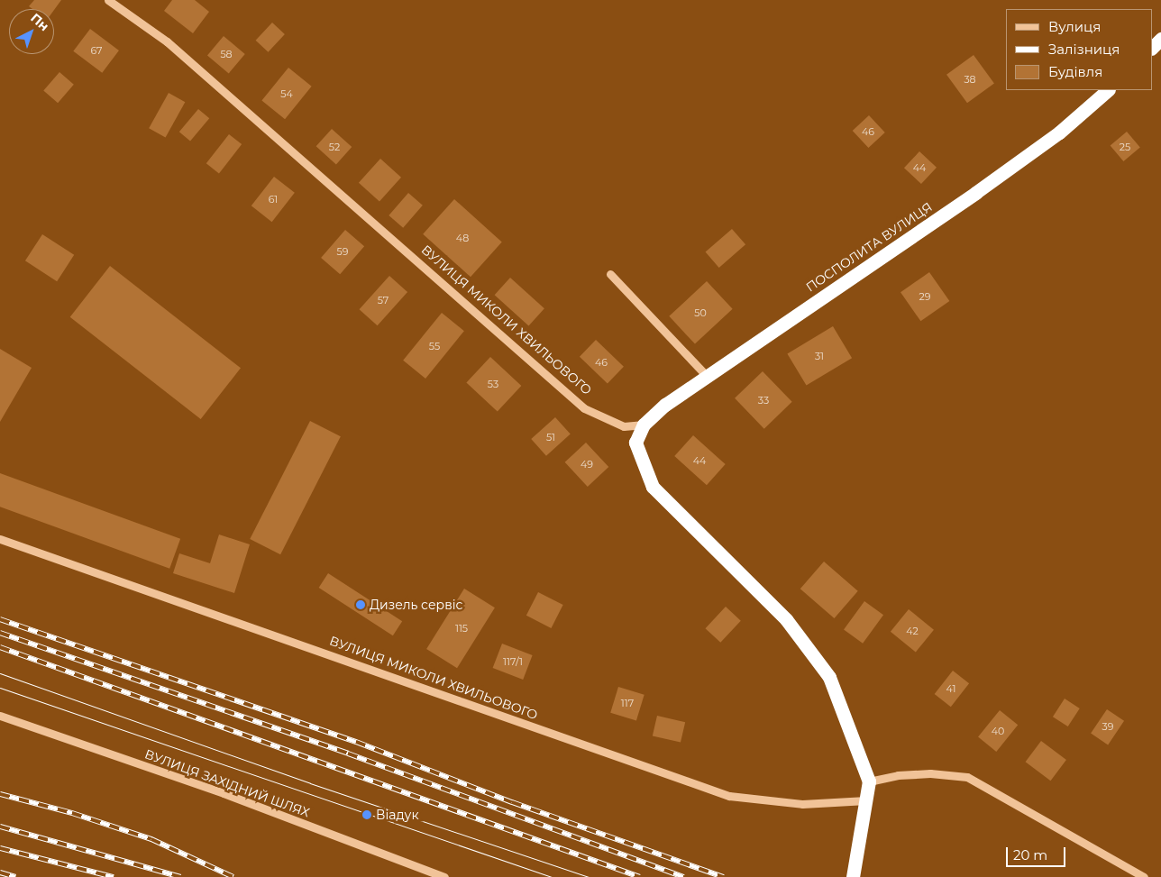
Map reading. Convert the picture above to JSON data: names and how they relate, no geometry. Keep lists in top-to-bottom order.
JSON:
{
  "streets": {
    "highway": ["ПОСПОЛИТА ВУЛИЦЯ"],
    "street": ["ВУЛИЦЯ МИКОЛИ ХВИЛЬОВОГО", "ВУЛИЦЯ ЗАХІДНИЙ ШЛЯХ"]
  },
  "crossings": [
    ["ПОСПОЛИТА ВУЛИЦЯ", "ВУЛИЦЯ МИКОЛИ ХВИЛЬОВОГО"]
  ],
  "places": ["Дизель сервіс", "Віадук"],
  "house_numbers": [
    "67",
    "58",
    "38",
    "54",
    "46",
    "52",
    "25",
    "44",
    "61",
    "48",
    "59",
    "29",
    "57",
    "50",
    "55",
    "31",
    "46",
    "53",
    "33",
    "51",
    "44",
    "49",
    "115",
    "42",
    "117/1",
    "41",
    "117",
    "39",
    "40"
  ],
  "legend": ["Вулиця", "Залізниця", "Будівля"],
  "scale_bar": "20 m",
  "north": "top right"
}
